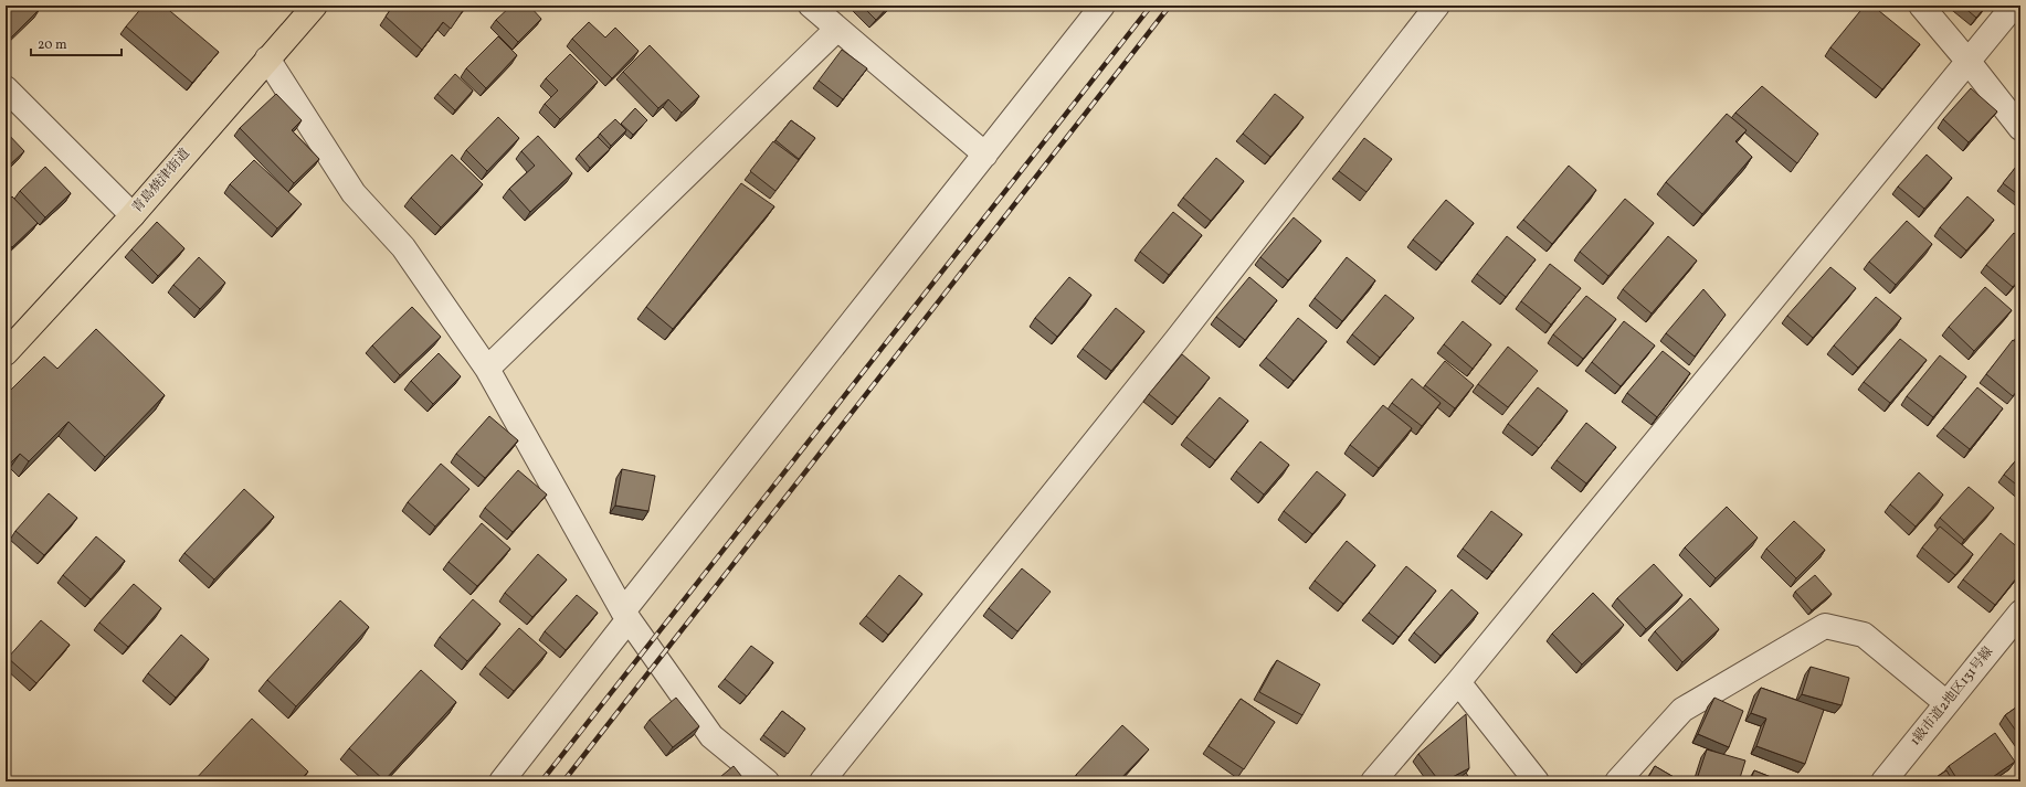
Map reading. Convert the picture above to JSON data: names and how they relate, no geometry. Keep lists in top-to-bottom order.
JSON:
{
  "streets": {
    "main road": ["青島焼津街道"],
    "street": ["1級市道2地区131号線"]
  },
  "scale_bar": "20 m"
}
